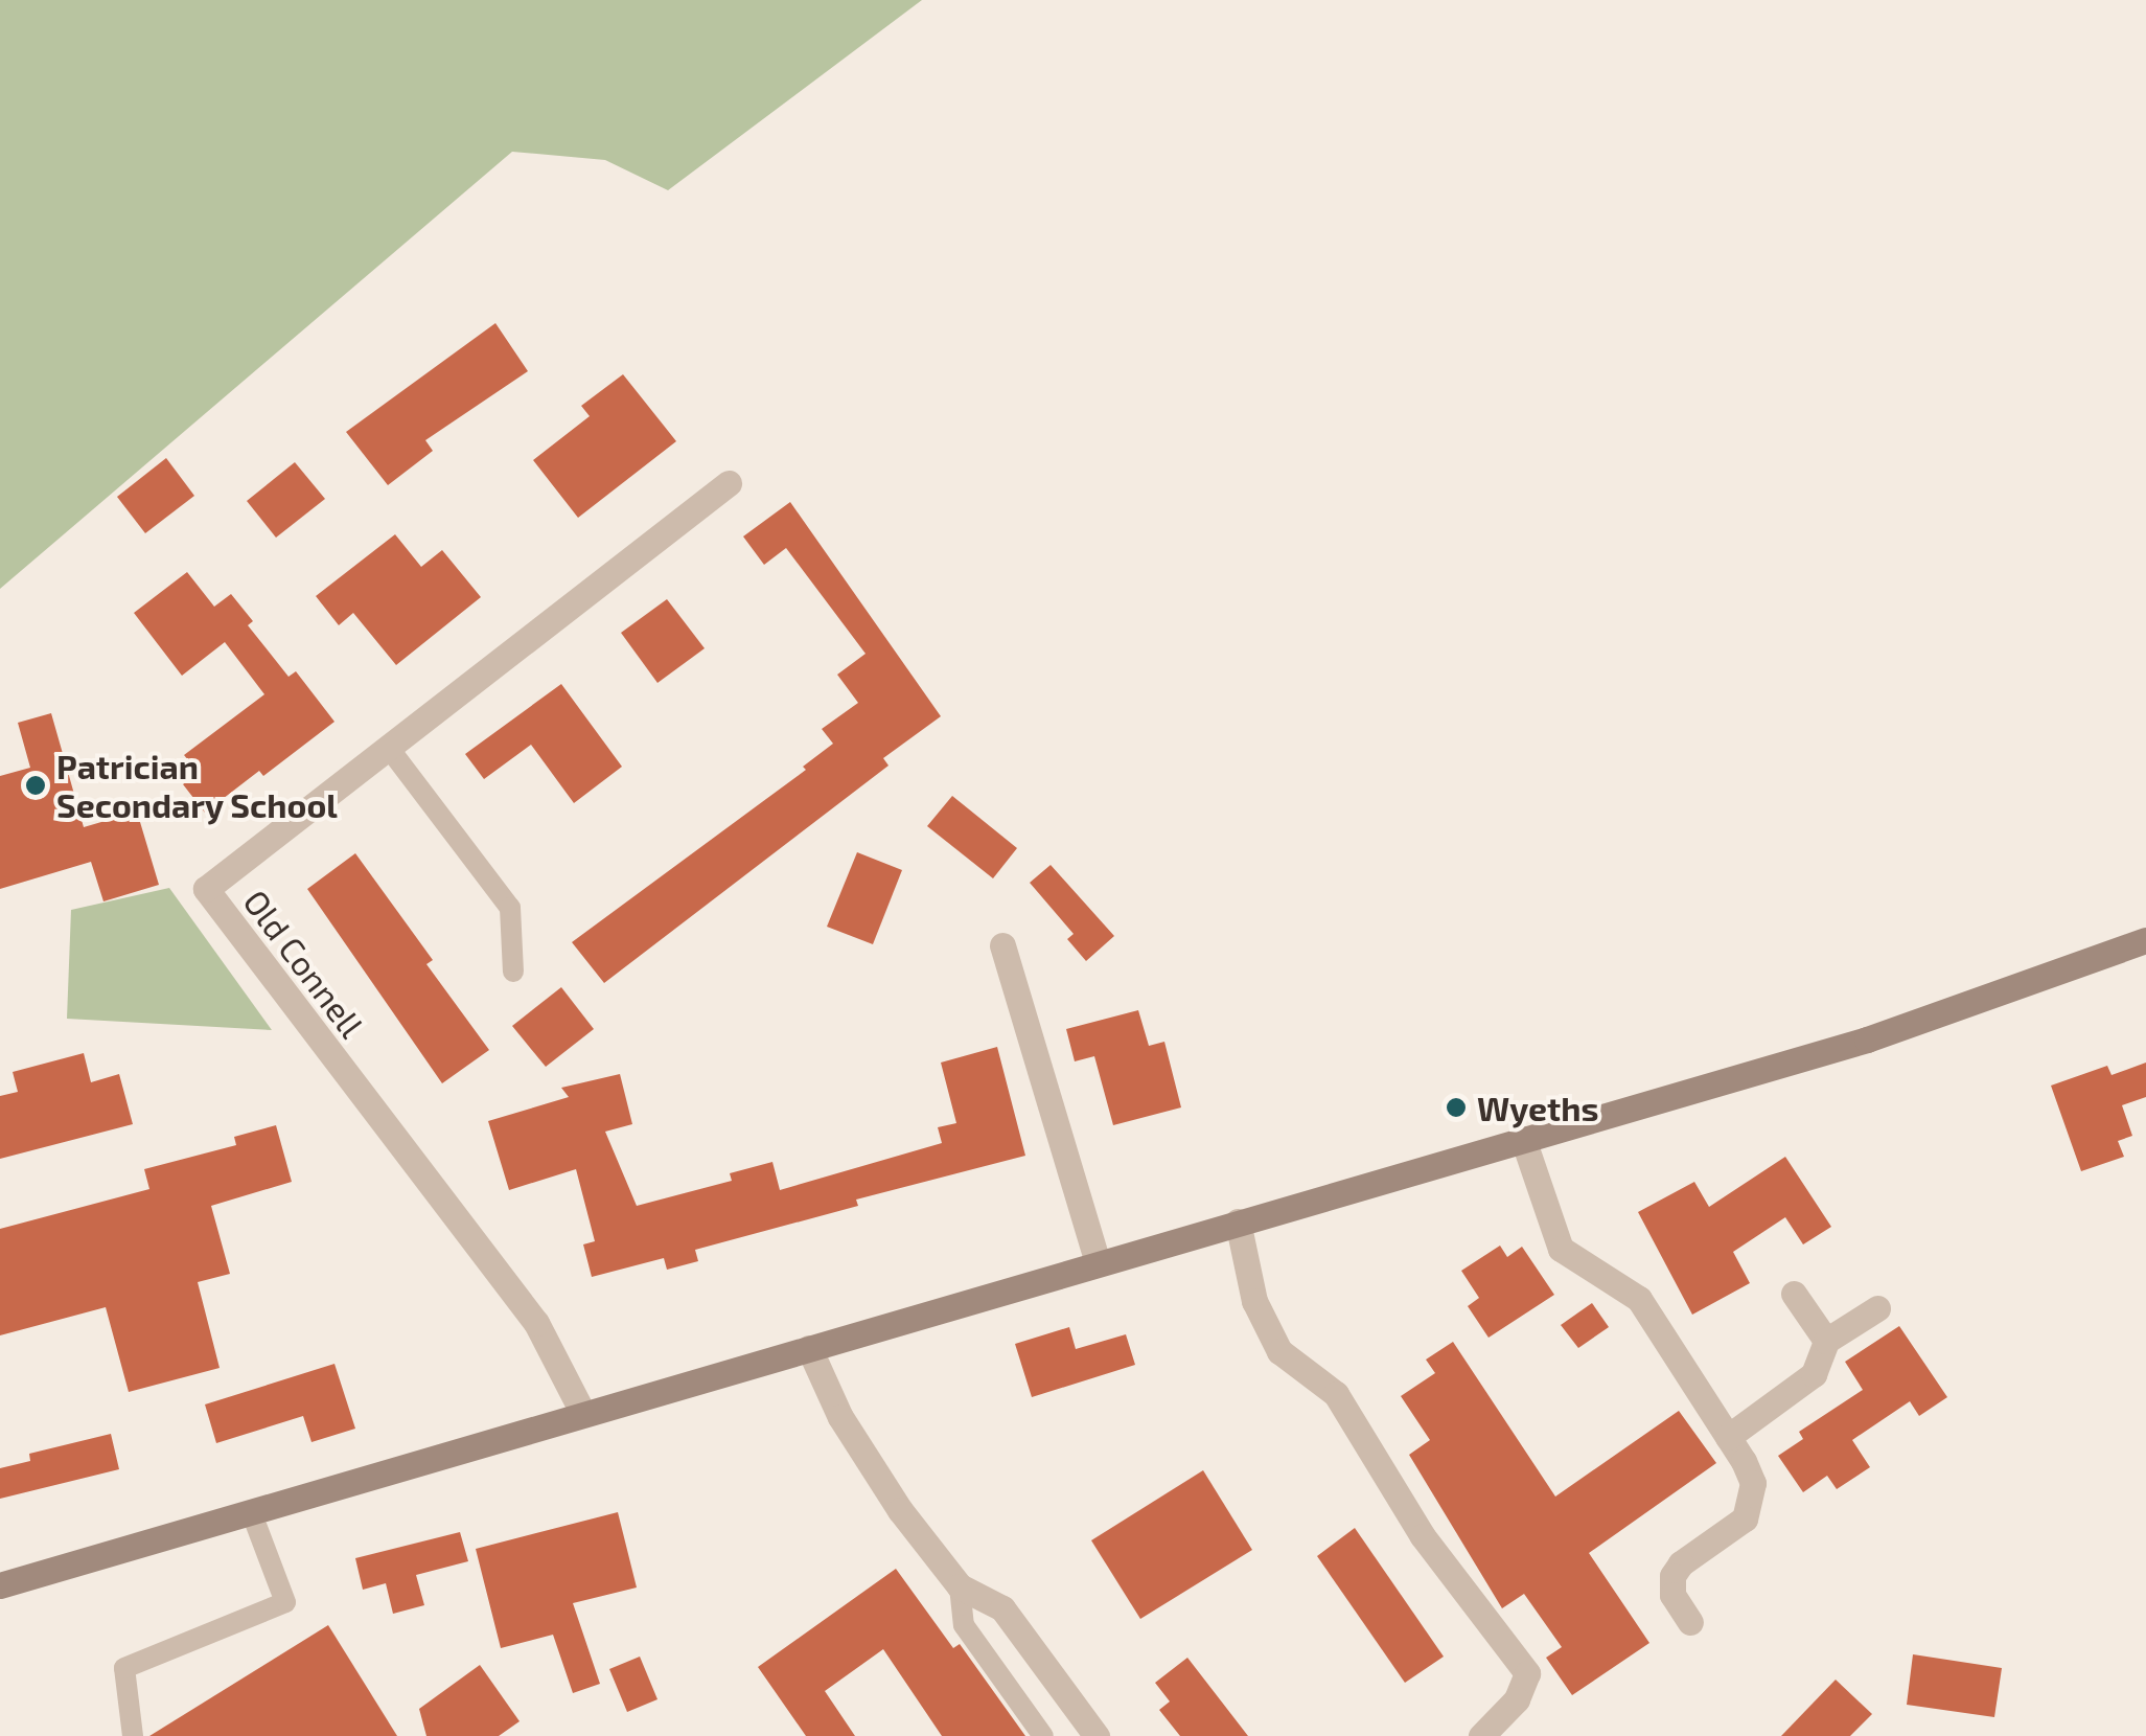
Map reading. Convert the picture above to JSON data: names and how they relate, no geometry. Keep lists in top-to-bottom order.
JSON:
{
  "streets": {
    "street": ["Old Connell"]
  },
  "places": ["Patrician Secondary School", "Wyeths"]
}
